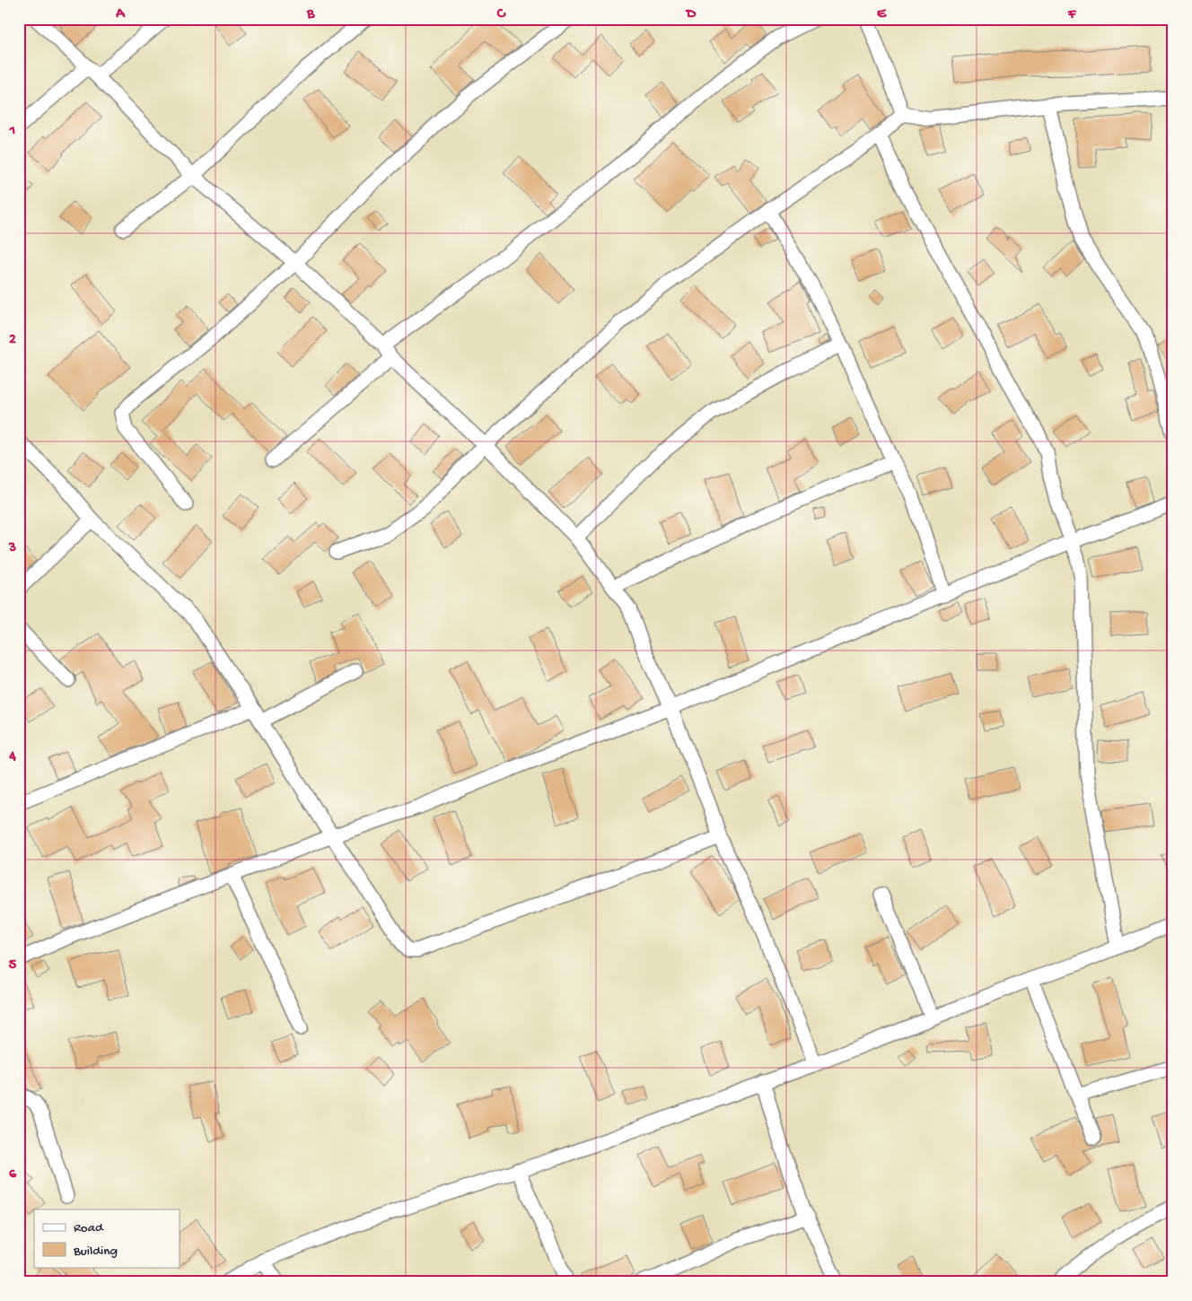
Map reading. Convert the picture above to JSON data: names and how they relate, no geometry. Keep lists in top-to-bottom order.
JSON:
{
  "legend": ["Road", "Building"],
  "grid": {
    "columns": [
      "A",
      "B",
      "C",
      "D",
      "E",
      "F"
    ],
    "rows": [
      "1",
      "2",
      "3",
      "4",
      "5",
      "6"
    ]
  }
}
